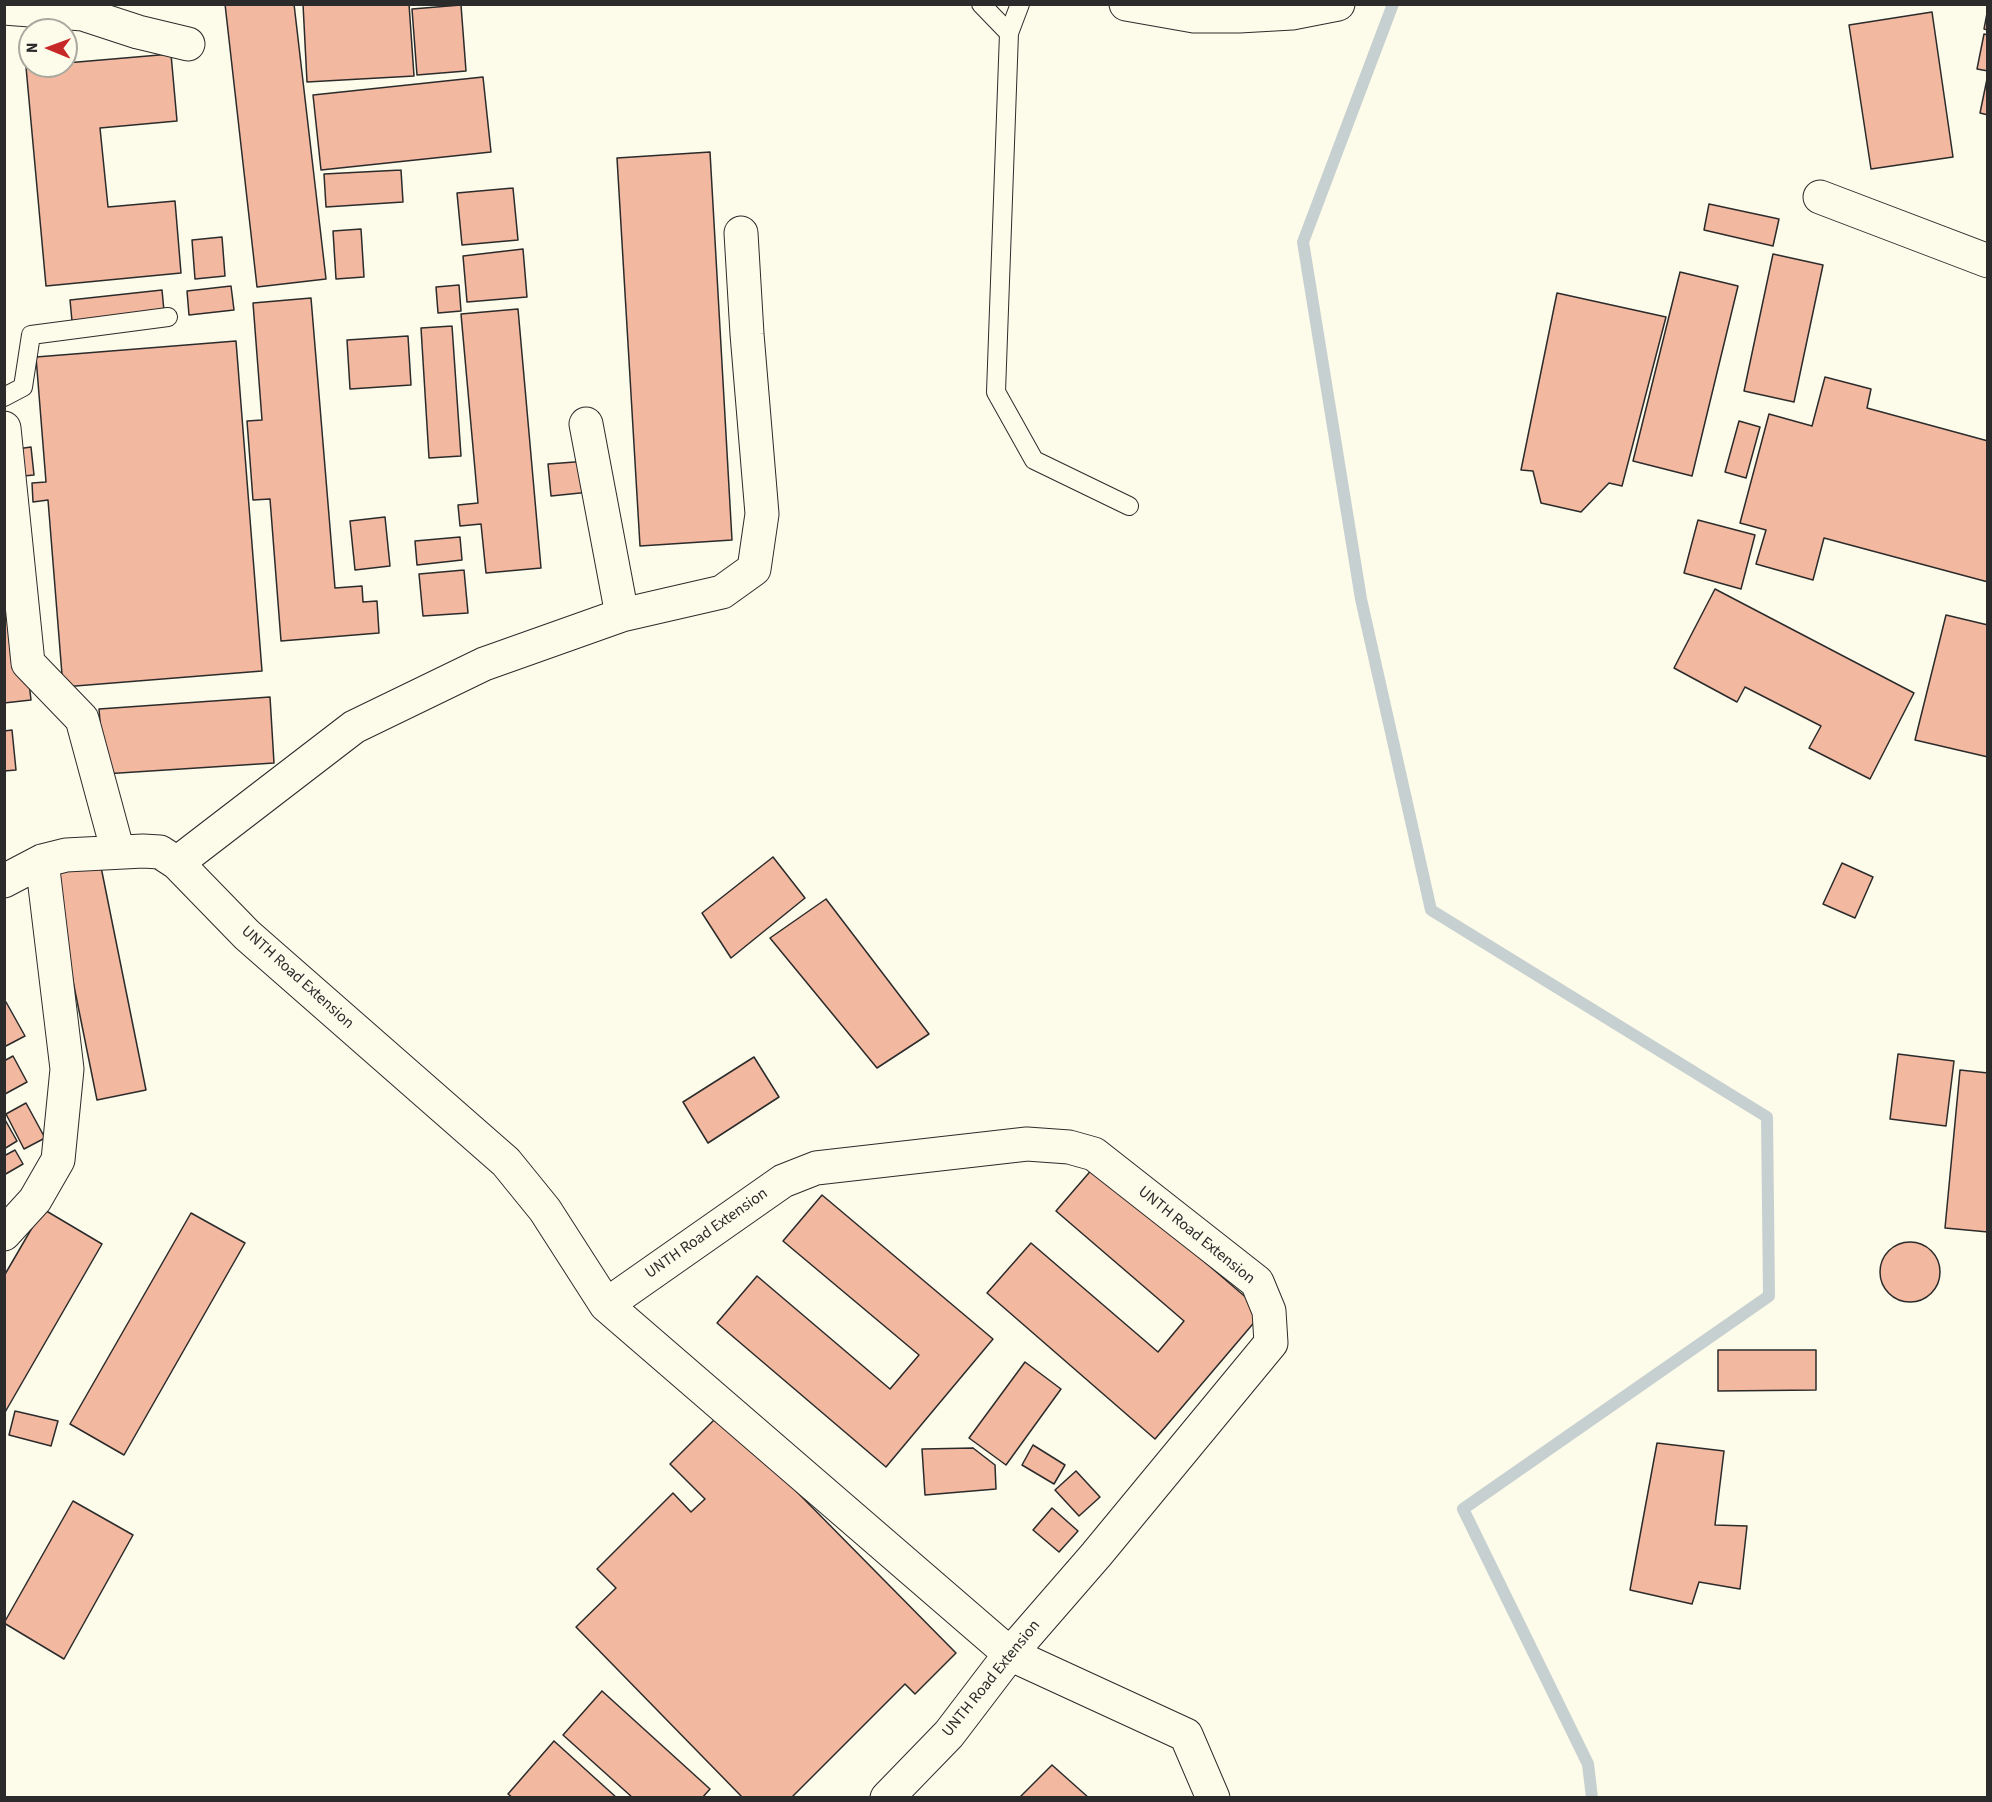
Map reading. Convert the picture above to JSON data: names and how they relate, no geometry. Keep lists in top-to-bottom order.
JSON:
{
  "streets": {
    "street": ["UNTH Road Extension"]
  },
  "north": "left"
}
